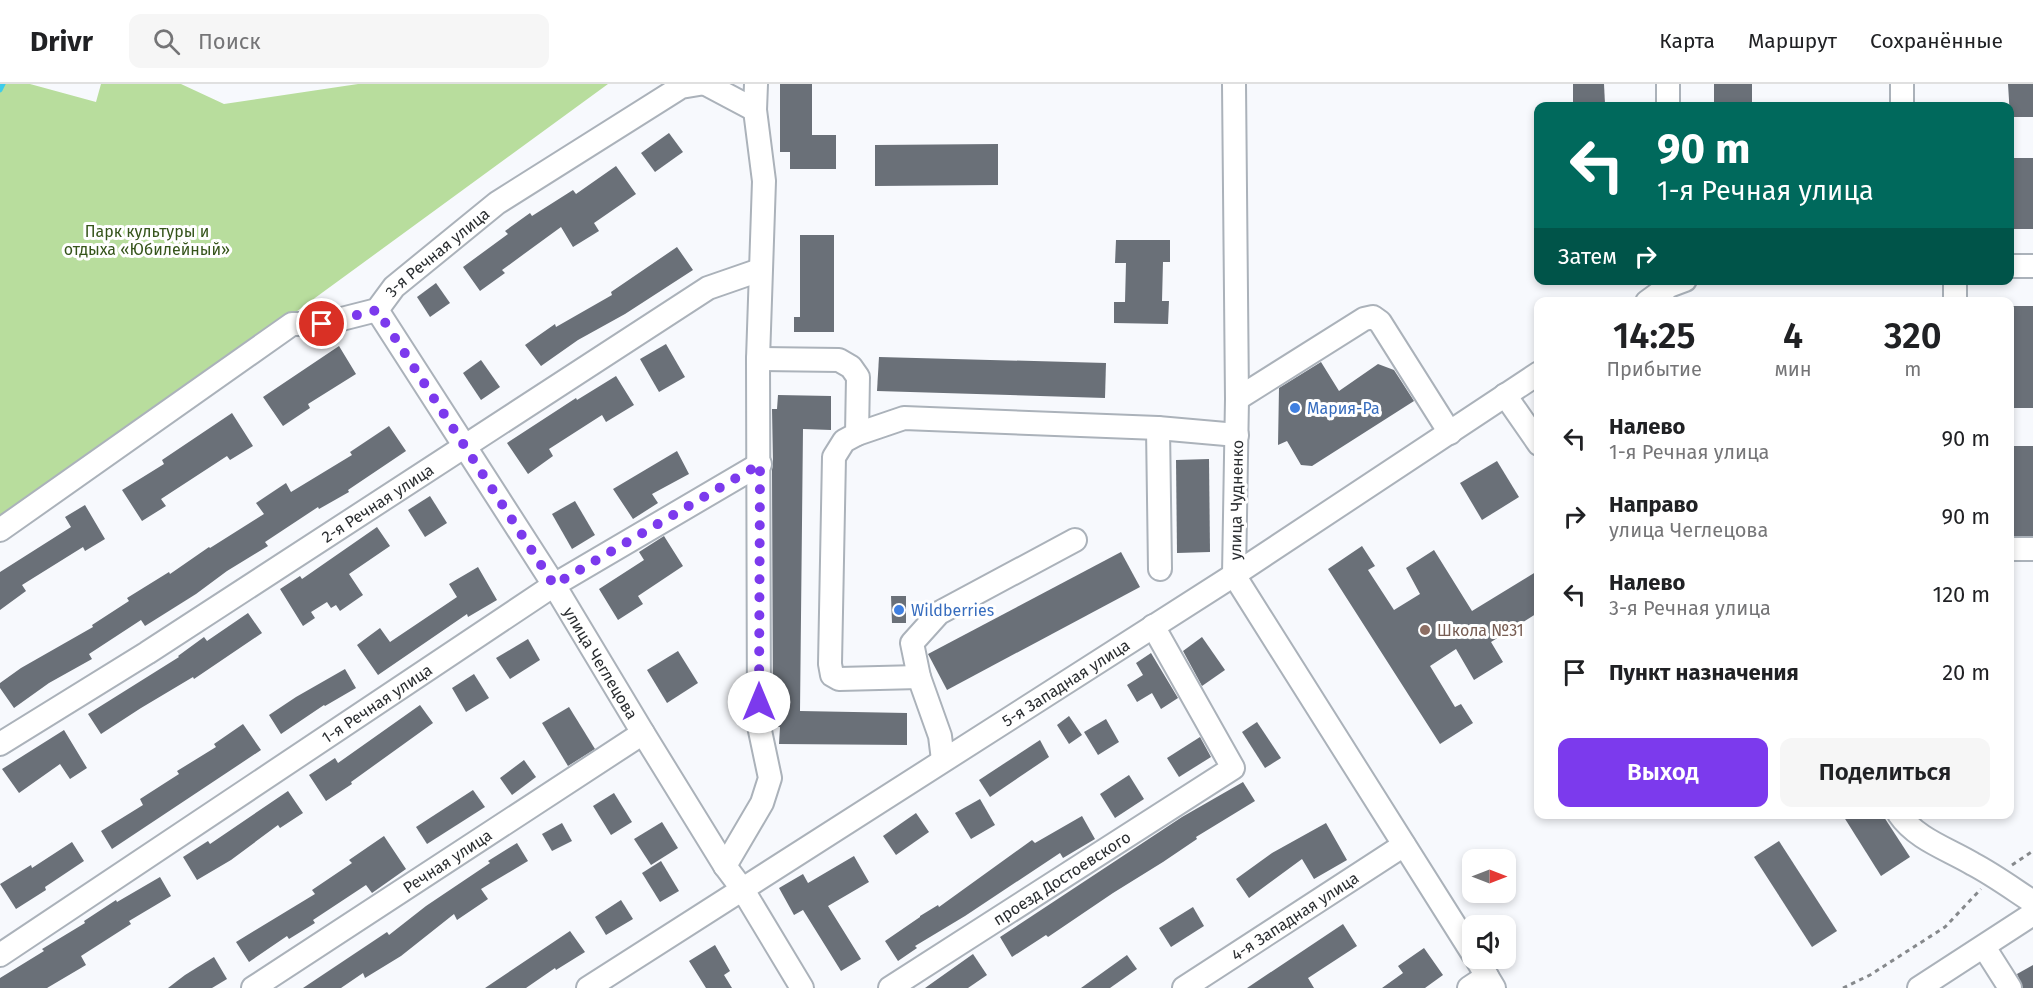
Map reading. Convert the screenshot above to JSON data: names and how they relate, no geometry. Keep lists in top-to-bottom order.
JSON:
{
  "streets": {
    "street": [
      "3-я Речная улица",
      "улица Чудненко",
      "2-я Речная улица",
      "улица Чеглецова",
      "5-я Западная улица",
      "1-я Речная улица",
      "Речная улица",
      "проезд Достоевского",
      "4-я Западная улица"
    ]
  },
  "crossings": [
    ["3-я Речная улица", "улица Чеглецова"],
    ["улица Чудненко", "5-я Западная улица"],
    ["улица Чудненко", "4-я Западная улица"],
    ["2-я Речная улица", "улица Чеглецова"],
    ["улица Чеглецова", "5-я Западная улица"],
    ["улица Чеглецова", "1-я Речная улица"],
    ["улица Чеглецова", "Речная улица"],
    ["5-я Западная улица", "проезд Достоевского"]
  ],
  "parks": ["Парк культуры и отдыха «Юбилейный»"],
  "places": ["Мария-Ра", "Wildberries", "Школа №31"],
  "north": "right",
  "page": {
    "header": "Drivr",
    "search": "Поиск",
    "nav": ["Карта", "Маршрут", "Сохранённые"],
    "turn": ["90 m", "1-я Речная улица"],
    "then": "Затем",
    "eta": [
      "14:25",
      "Прибытие",
      "4",
      "мин",
      "320",
      "m"
    ],
    "list": [
      {
        "name": "Налево",
        "note": "1-я Речная улица",
        "value": "90 m"
      },
      {
        "name": "Направо",
        "note": "улица Чеглецова",
        "value": "90 m"
      },
      {
        "name": "Налево",
        "note": "3-я Речная улица",
        "value": "120 m"
      },
      {
        "name": "Пункт назначения",
        "value": "20 m"
      }
    ],
    "buttons": ["Выход", "Поделиться"]
  }
}
